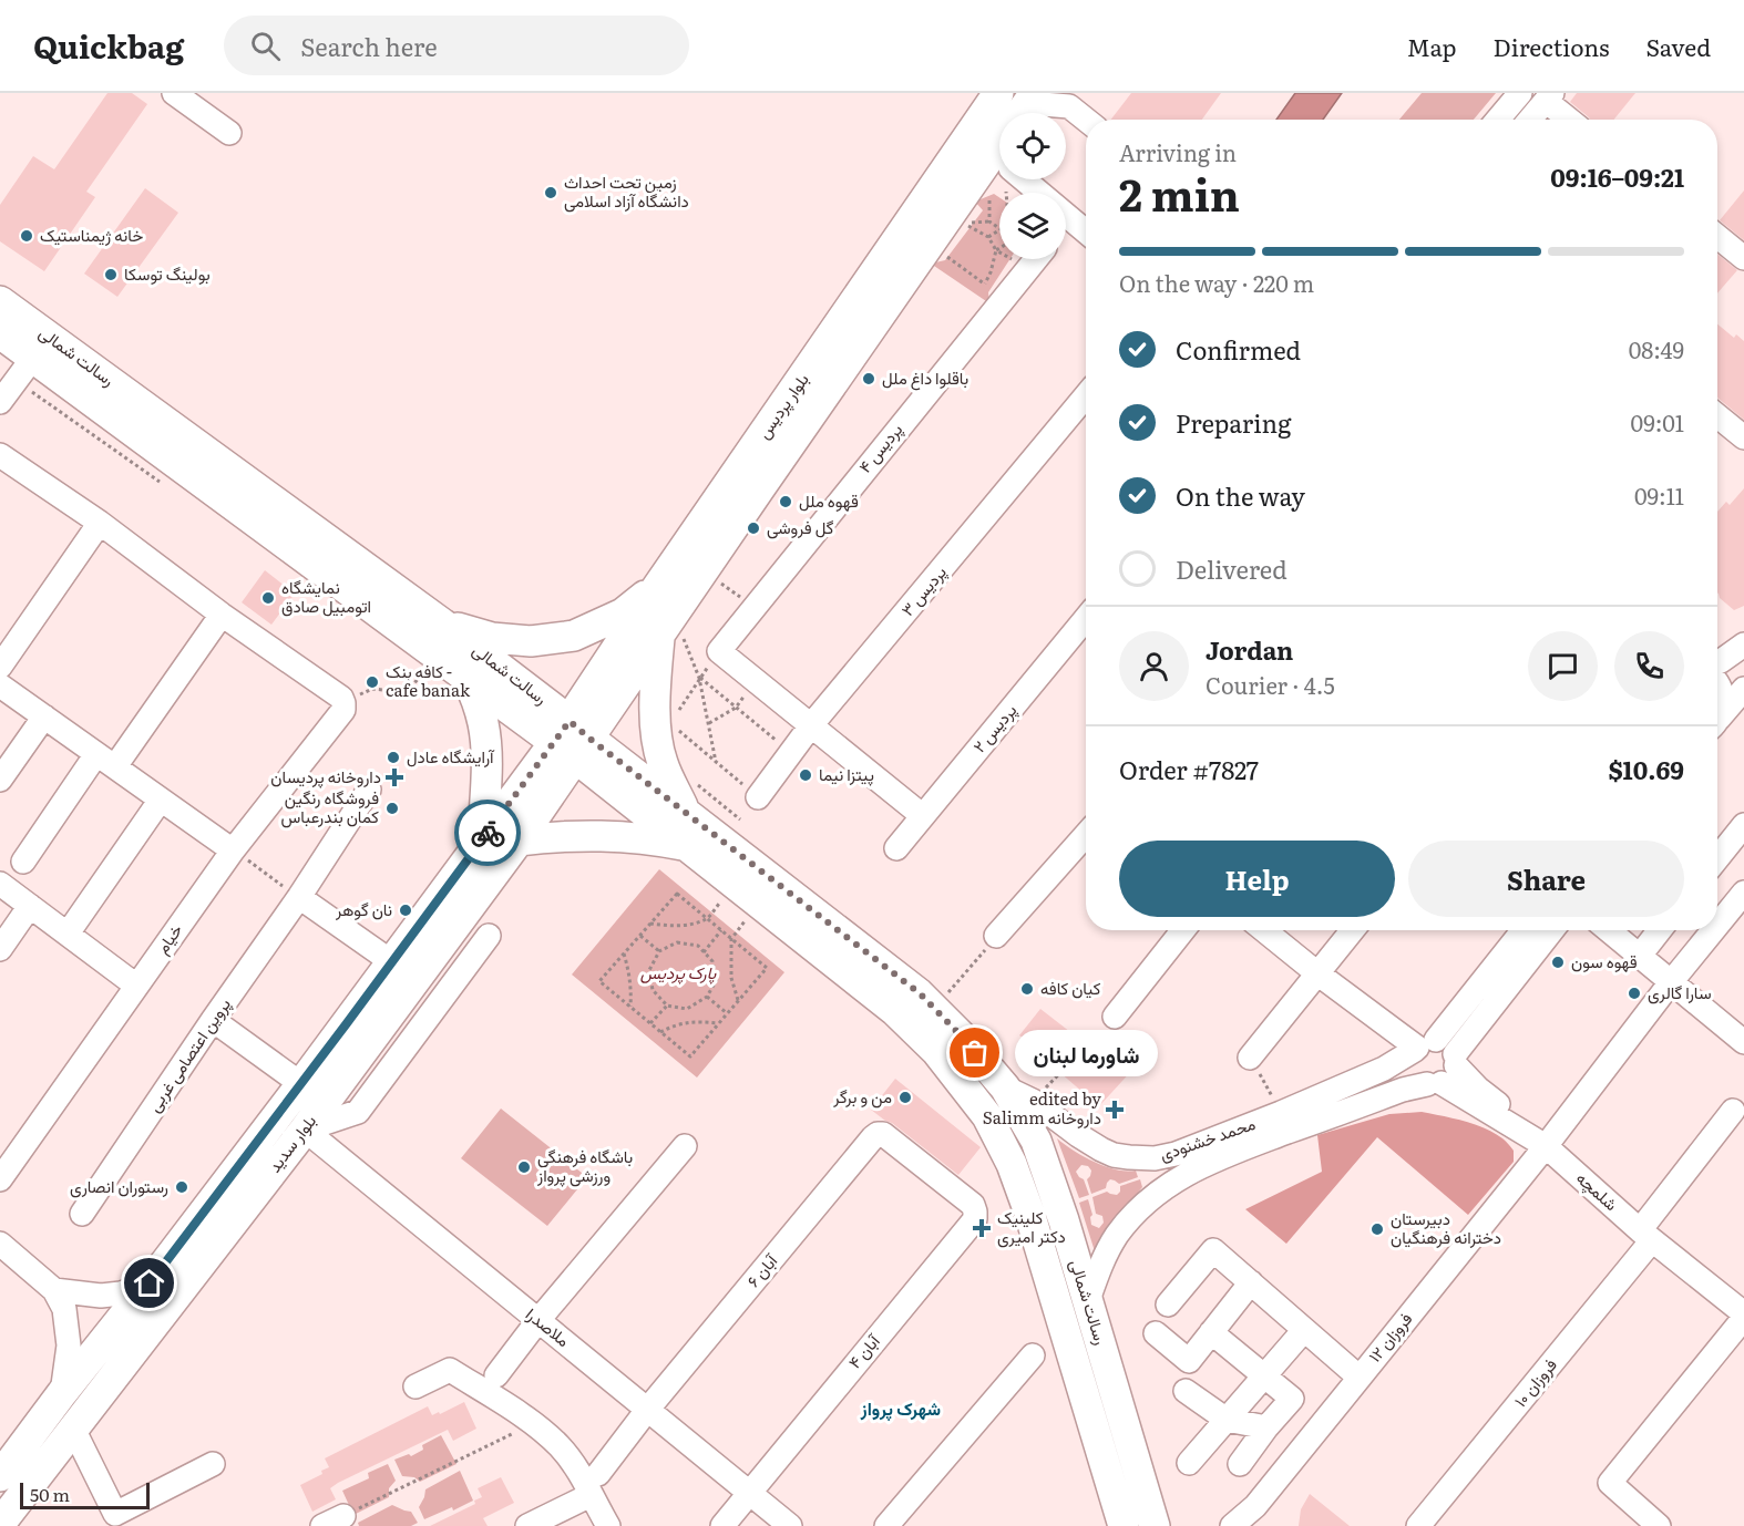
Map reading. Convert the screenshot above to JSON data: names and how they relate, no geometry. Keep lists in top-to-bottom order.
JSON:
{
  "streets": {
    "main road": ["رسالت شمالی", "بلوار پردیس", "بلوار سدید"],
    "street": [
      "پردیس ۴",
      "پردیس ۳",
      "پردیس ۲",
      "خیام",
      "پروین اعتصامی غربی",
      "محمد خشنودی",
      "شلمچه",
      "آبان ۶",
      "ملاصدرا",
      "فروزان ۱۲",
      "آبان ۴",
      "فروزان ۱۰"
    ]
  },
  "crossings": [
    ["رسالت شمالی", "بلوار پردیس"],
    ["رسالت شمالی", "محمد خشنودی"],
    ["رسالت شمالی", "بلوار سدید"],
    ["بلوار پردیس", "بلوار سدید"],
    ["محمد خشنودی", "شلمچه"],
    ["بلوار سدید", "ملاصدرا"],
    ["شلمچه", "فروزان ۱۲"],
    ["شلمچه", "فروزان ۱۰"],
    ["آبان ۶", "ملاصدرا"],
    ["آبان ۶", "آبان ۴"],
    ["ملاصدرا", "آبان ۴"]
  ],
  "districts": ["شهرک پرواز"],
  "parks": ["پارک پردیس"],
  "places": {
    "other": [
      "زمین تحت احداث دانشگاه آزاد اسلامی",
      "خانه ژیمناستیک",
      "بولینگ توسکا",
      "باقلوا داغ ملل",
      "قهوه ملل",
      "گل فروشی",
      "نمایشگاه اتومبیل صادق",
      "کافه بنک - cafe banak",
      "آرایشگاه عادل",
      "پیتزا نیما",
      "فروشگاه رنگین کمان بندرعباس",
      "نان گوهر",
      "قهوه سون",
      "کیان کافه",
      "سارا گالری",
      "شاورما لبنان",
      "من و برگر",
      "باشگاه فرهنگی ورزشی پرواز",
      "رستوران انصاری",
      "دبیرستان دخترانه فرهنگیان"
    ],
    "health": ["داروخانه پردیسان", "edited by Salimm داروخانه", "کلینیک دکتر امیری"]
  },
  "scale_bar": "50 m",
  "page": {
    "header": "Quickbag",
    "search": "Search here",
    "nav": ["Map", "Directions", "Saved"],
    "heading": ["2 min", "Arriving in", "09:16–09:21"],
    "panel": [
      "Jordan",
      "Courier · 4.5",
      "Order #7827",
      "$10.69"
    ],
    "bar": "On the way · 220 m",
    "list": [
      ["Confirmed", "08:49"],
      ["Preparing", "09:01"],
      ["On the way", "09:11"],
      "Delivered"
    ],
    "buttons": ["Help", "Share"],
    "bubble": "شاورما لبنان",
    "scale": "50 m"
  }
}
